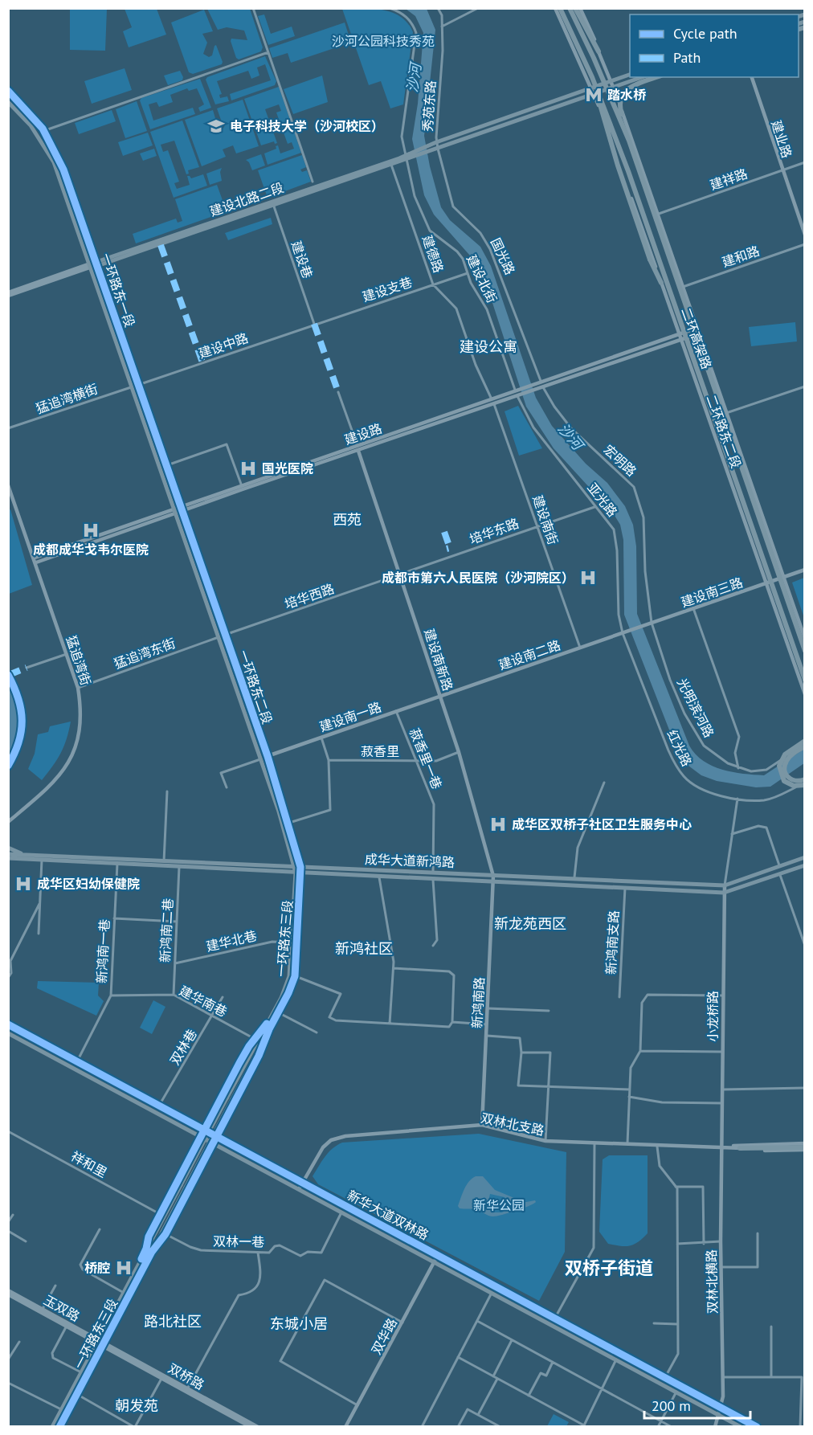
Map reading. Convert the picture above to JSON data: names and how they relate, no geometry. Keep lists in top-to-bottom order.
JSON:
{
  "streets": {
    "highway": ["二环高架路"],
    "main road": [
      "建设北路二段",
      "一环路东一段",
      "一环路东二段",
      "成华大道新鸿路",
      "一环路东三段",
      "新华大道双林路"
    ],
    "street": [
      "秀苑东路",
      "建业路",
      "建祥路",
      "建德路",
      "国光路",
      "建和路",
      "建设巷",
      "建设北街",
      "建设支巷",
      "建设中路",
      "猛追湾横街",
      "二环路东二段",
      "建设路",
      "宏明路",
      "亚光路",
      "建设南街",
      "培华东路",
      "建设南三路",
      "培华西路",
      "猛追湾东街",
      "建设南二路",
      "建设南新路",
      "猛追湾街",
      "光明滨河路",
      "建设南一路",
      "红光路",
      "菽香里",
      "菽香里一巷",
      "新鸿南二巷",
      "建华北巷",
      "新鸿南支路",
      "新鸿南一巷",
      "建华南巷",
      "新鸿南路",
      "小龙桥路",
      "双林巷",
      "双林北支路",
      "祥和里",
      "双林一巷",
      "双林北横路",
      "玉双路",
      "双华路",
      "双桥路"
    ]
  },
  "crossings": [
    ["秀苑东路", "建设北路二段"],
    ["秀苑东路", "国光路"],
    ["建业路", "建祥路"],
    ["建祥路", "二环路东二段"],
    ["建设北路二段", "建德路"],
    ["建设北路二段", "国光路"],
    ["建设北路二段", "建设巷"],
    ["建设北路二段", "建设北街"],
    ["建设北路二段", "一环路东一段"],
    ["建德路", "建设支巷"],
    ["建德路", "建设路"],
    ["建德路", "建设南街"],
    ["国光路", "建设路"],
    ["建和路", "二环路东二段"],
    ["建设巷", "建设支巷"],
    ["建设巷", "建设中路"],
    ["建设北街", "建设支巷"],
    ["建设北街", "建设路"],
    ["建设支巷", "建设中路"],
    ["一环路东一段", "建设中路"],
    ["一环路东一段", "猛追湾横街"],
    ["一环路东一段", "建设路"],
    ["一环路东一段", "一环路东二段"],
    ["二环路东二段", "建设路"],
    ["二环路东二段", "建设南三路"],
    ["建设路", "宏明路"],
    ["建设路", "亚光路"],
    ["建设路", "建设南街"],
    ["建设路", "建设南新路"],
    ["建设路", "猛追湾街"],
    ["建设路", "一环路东二段"],
    ["宏明路", "建设南三路"],
    ["宏明路", "光明滨河路"],
    ["亚光路", "培华东路"],
    ["亚光路", "建设南二路"],
    ["亚光路", "红光路"],
    ["建设南街", "培华东路"],
    ["建设南街", "建设南二路"],
    ["培华东路", "培华西路"],
    ["培华东路", "建设南新路"],
    ["建设南三路", "建设南二路"],
    ["建设南三路", "光明滨河路"],
    ["培华西路", "建设南新路"],
    ["培华西路", "一环路东二段"],
    ["猛追湾东街", "猛追湾街"],
    ["猛追湾东街", "一环路东二段"],
    ["建设南二路", "建设南新路"],
    ["建设南二路", "建设南一路"],
    ["建设南二路", "红光路"],
    ["建设南新路", "建设南一路"],
    ["建设南新路", "菽香里"],
    ["建设南新路", "成华大道新鸿路"],
    ["建设南新路", "新鸿南路"],
    ["一环路东二段", "建设南一路"],
    ["一环路东二段", "成华大道新鸿路"],
    ["一环路东二段", "一环路东三段"],
    ["建设南一路", "菽香里一巷"],
    ["菽香里", "菽香里一巷"],
    ["菽香里一巷", "成华大道新鸿路"],
    ["成华大道新鸿路", "新鸿南二巷"],
    ["成华大道新鸿路", "一环路东三段"],
    ["成华大道新鸿路", "新鸿南支路"],
    ["成华大道新鸿路", "新鸿南一巷"],
    ["成华大道新鸿路", "新鸿南路"],
    ["成华大道新鸿路", "小龙桥路"],
    ["新鸿南二巷", "建华北巷"],
    ["新鸿南二巷", "建华南巷"],
    ["一环路东三段", "建华北巷"],
    ["一环路东三段", "玉双路"],
    ["一环路东三段", "双桥路"],
    ["新鸿南一巷", "建华南巷"],
    ["新鸿南一巷", "新华大道双林路"],
    ["建华南巷", "双林巷"],
    ["新鸿南路", "双林北支路"],
    ["小龙桥路", "双林北支路"],
    ["小龙桥路", "双林北横路"],
    ["双林巷", "新华大道双林路"],
    ["双林北支路", "新华大道双林路"],
    ["双林北支路", "双林北横路"],
    ["新华大道双林路", "双林一巷"],
    ["新华大道双林路", "双林北横路"],
    ["新华大道双林路", "双华路"],
    ["玉双路", "双桥路"]
  ],
  "districts": [
    "建设公寓",
    "西苑",
    "新龙苑西区",
    "新鸿社区",
    "双桥子街道",
    "路北社区",
    "东城小居",
    "朝发苑"
  ],
  "water": ["沙河"],
  "parks": ["沙河公园科技秀苑", "新华公园"],
  "places": {
    "metro station": ["踏水桥"],
    "school or university": ["电子科技大学（沙河校区）"],
    "hospital": [
      "国光医院",
      "成都成华戈韦尔医院",
      "成都市第六人民医院（沙河院区）",
      "成华区双桥子社区卫生服务中心",
      "成华区妇幼保健院",
      "桥腔"
    ]
  },
  "legend": ["Cycle path", "Path"],
  "scale_bar": "200 m"
}
